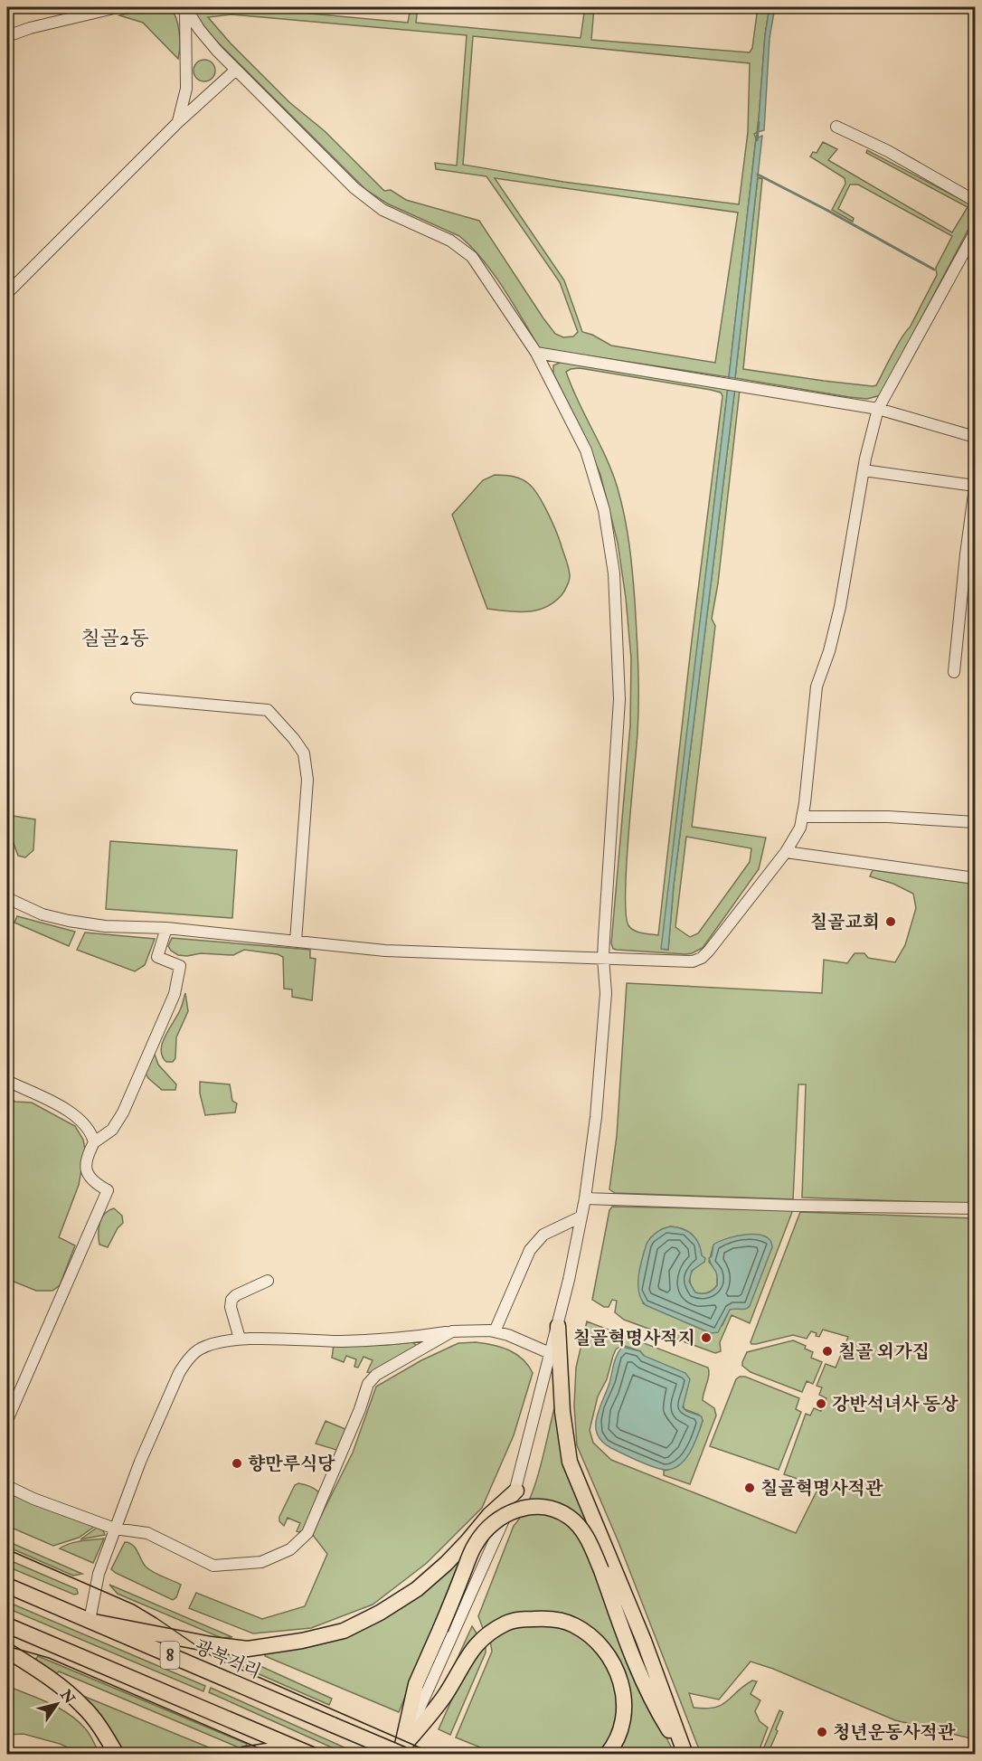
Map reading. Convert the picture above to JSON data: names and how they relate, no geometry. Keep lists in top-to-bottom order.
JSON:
{
  "streets": {
    "highway": ["8", "광복거리"]
  },
  "districts": ["칠골2동"],
  "places": [
    "칠골교회",
    "칠골혁명사적지",
    "칠골 외가집",
    "강반석녀사 동상",
    "향만루식당",
    "칠골혁명사적관",
    "청년운동사적관"
  ],
  "north": "top right"
}
